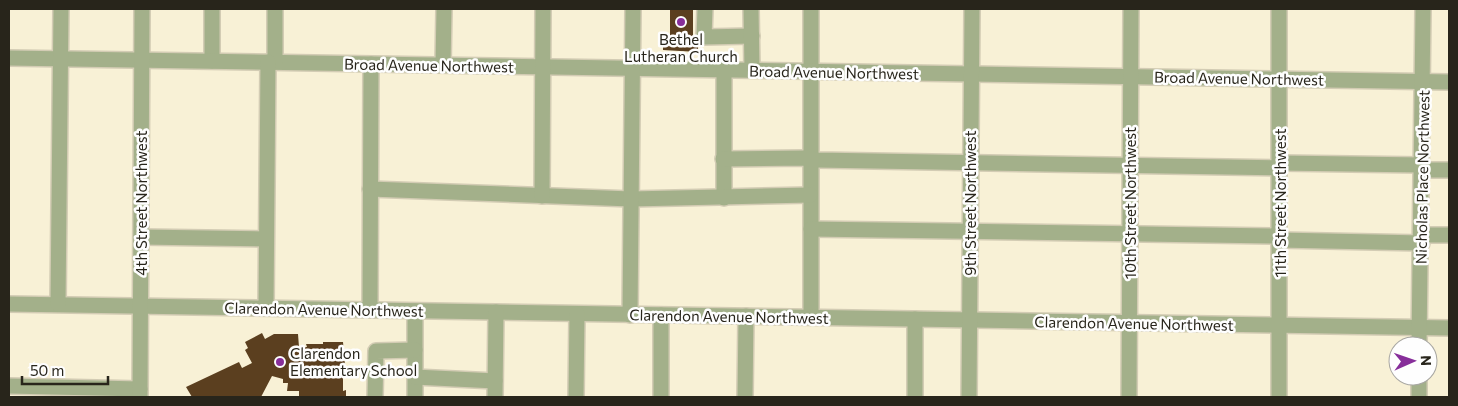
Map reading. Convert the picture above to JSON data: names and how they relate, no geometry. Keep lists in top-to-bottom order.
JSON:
{
  "streets": {
    "street": [
      "Broad Avenue Northwest",
      "Nicholas Place Northwest",
      "4th Street Northwest",
      "9th Street Northwest",
      "10th Street Northwest",
      "11th Street Northwest",
      "Clarendon Avenue Northwest"
    ]
  },
  "crossings": [
    ["Broad Avenue Northwest", "Nicholas Place Northwest"],
    ["Broad Avenue Northwest", "4th Street Northwest"],
    ["Broad Avenue Northwest", "9th Street Northwest"],
    ["Broad Avenue Northwest", "10th Street Northwest"],
    ["Broad Avenue Northwest", "11th Street Northwest"],
    ["Nicholas Place Northwest", "Clarendon Avenue Northwest"],
    ["4th Street Northwest", "Clarendon Avenue Northwest"],
    ["9th Street Northwest", "Clarendon Avenue Northwest"],
    ["10th Street Northwest", "Clarendon Avenue Northwest"],
    ["11th Street Northwest", "Clarendon Avenue Northwest"]
  ],
  "places": ["Bethel Lutheran Church", "Clarendon Elementary School"],
  "scale_bar": "50 m",
  "north": "right"
}
